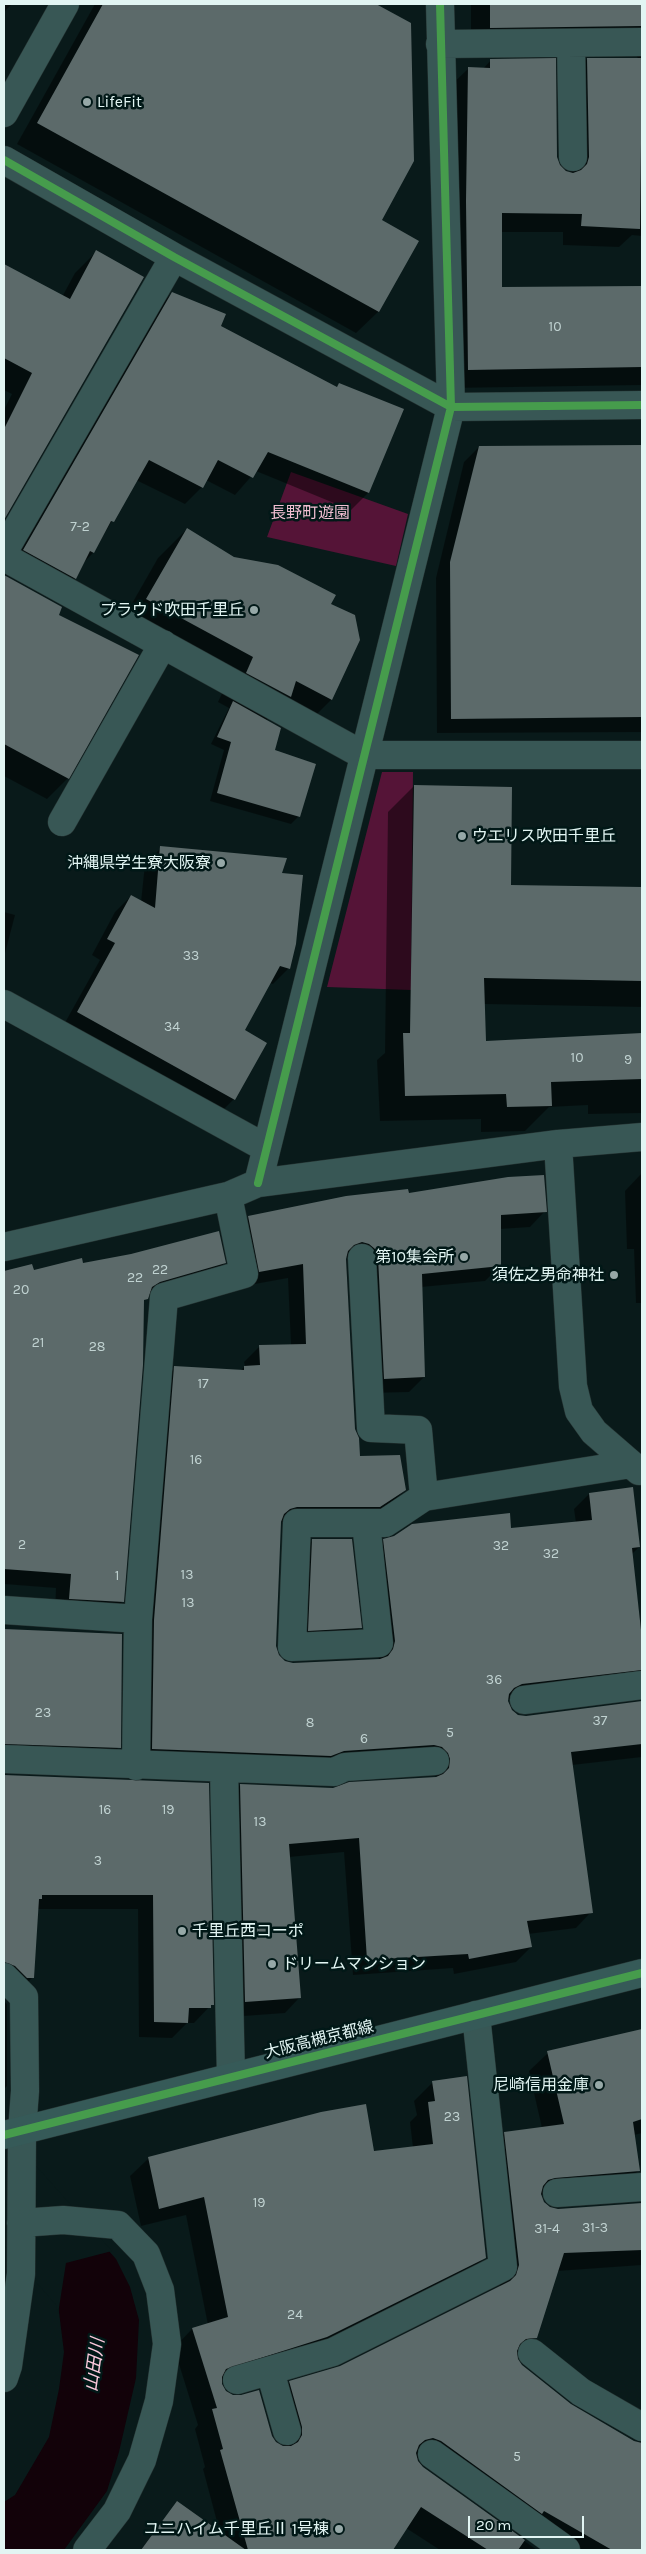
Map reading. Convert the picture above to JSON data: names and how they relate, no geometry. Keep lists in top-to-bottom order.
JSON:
{
  "streets": {
    "main road": ["大阪高槻京都線"]
  },
  "water": ["山田川"],
  "parks": ["長野町遊園"],
  "places": [
    "LifeFit",
    "プラウド吹田千里丘",
    "ウエリス吹田千里丘",
    "沖縄県学生寮大阪寮",
    "第10集会所",
    "須佐之男命神社",
    "千里丘西コーポ",
    "ドリームマンション",
    "尼崎信用金庫",
    "ユニハイム千里丘Ⅱ 1号棟"
  ],
  "house_numbers": [
    "10",
    "7-2",
    "33",
    "34",
    "10",
    "9",
    "22",
    "22",
    "20",
    "21",
    "28",
    "17",
    "16",
    "2",
    "32",
    "32",
    "13",
    "1",
    "13",
    "36",
    "23",
    "37",
    "8",
    "5",
    "6",
    "16",
    "19",
    "13",
    "3",
    "23",
    "19",
    "31-3",
    "31-4",
    "24",
    "5"
  ],
  "scale_bar": "20 m"
}
